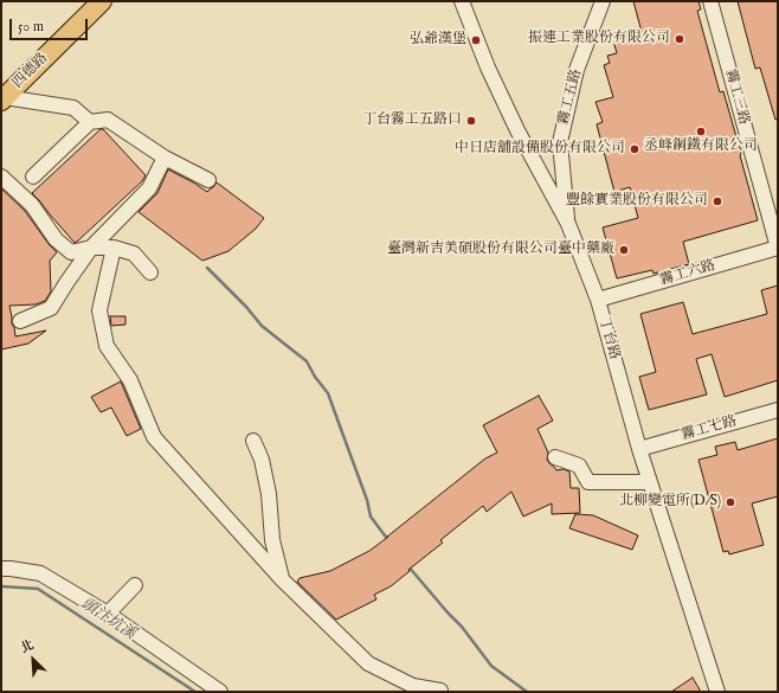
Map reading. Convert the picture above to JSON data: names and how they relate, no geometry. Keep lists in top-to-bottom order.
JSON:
{
  "streets": {
    "main road": ["四德路"],
    "street": [
      "霧工五路",
      "霧工三路",
      "霧工六路",
      "丁台路",
      "霧工七路"
    ]
  },
  "crossings": [
    ["霧工五路", "丁台路"],
    ["霧工三路", "霧工六路"],
    ["霧工六路", "丁台路"],
    ["丁台路", "霧工七路"]
  ],
  "water": ["頭汴坑溪"],
  "places": [
    "振連工業股份有限公司",
    "弘爺漢堡",
    "丁台霧工五路口",
    "丞峰鋼鐵有限公司",
    "中日店舖設備股份有限公司",
    "豐餘實業股份有限公司",
    "臺灣新吉美碩股份有限公司臺中藥廠",
    "北柳變電所(D/S)"
  ],
  "scale_bar": "50 m",
  "north": "top left"
}
